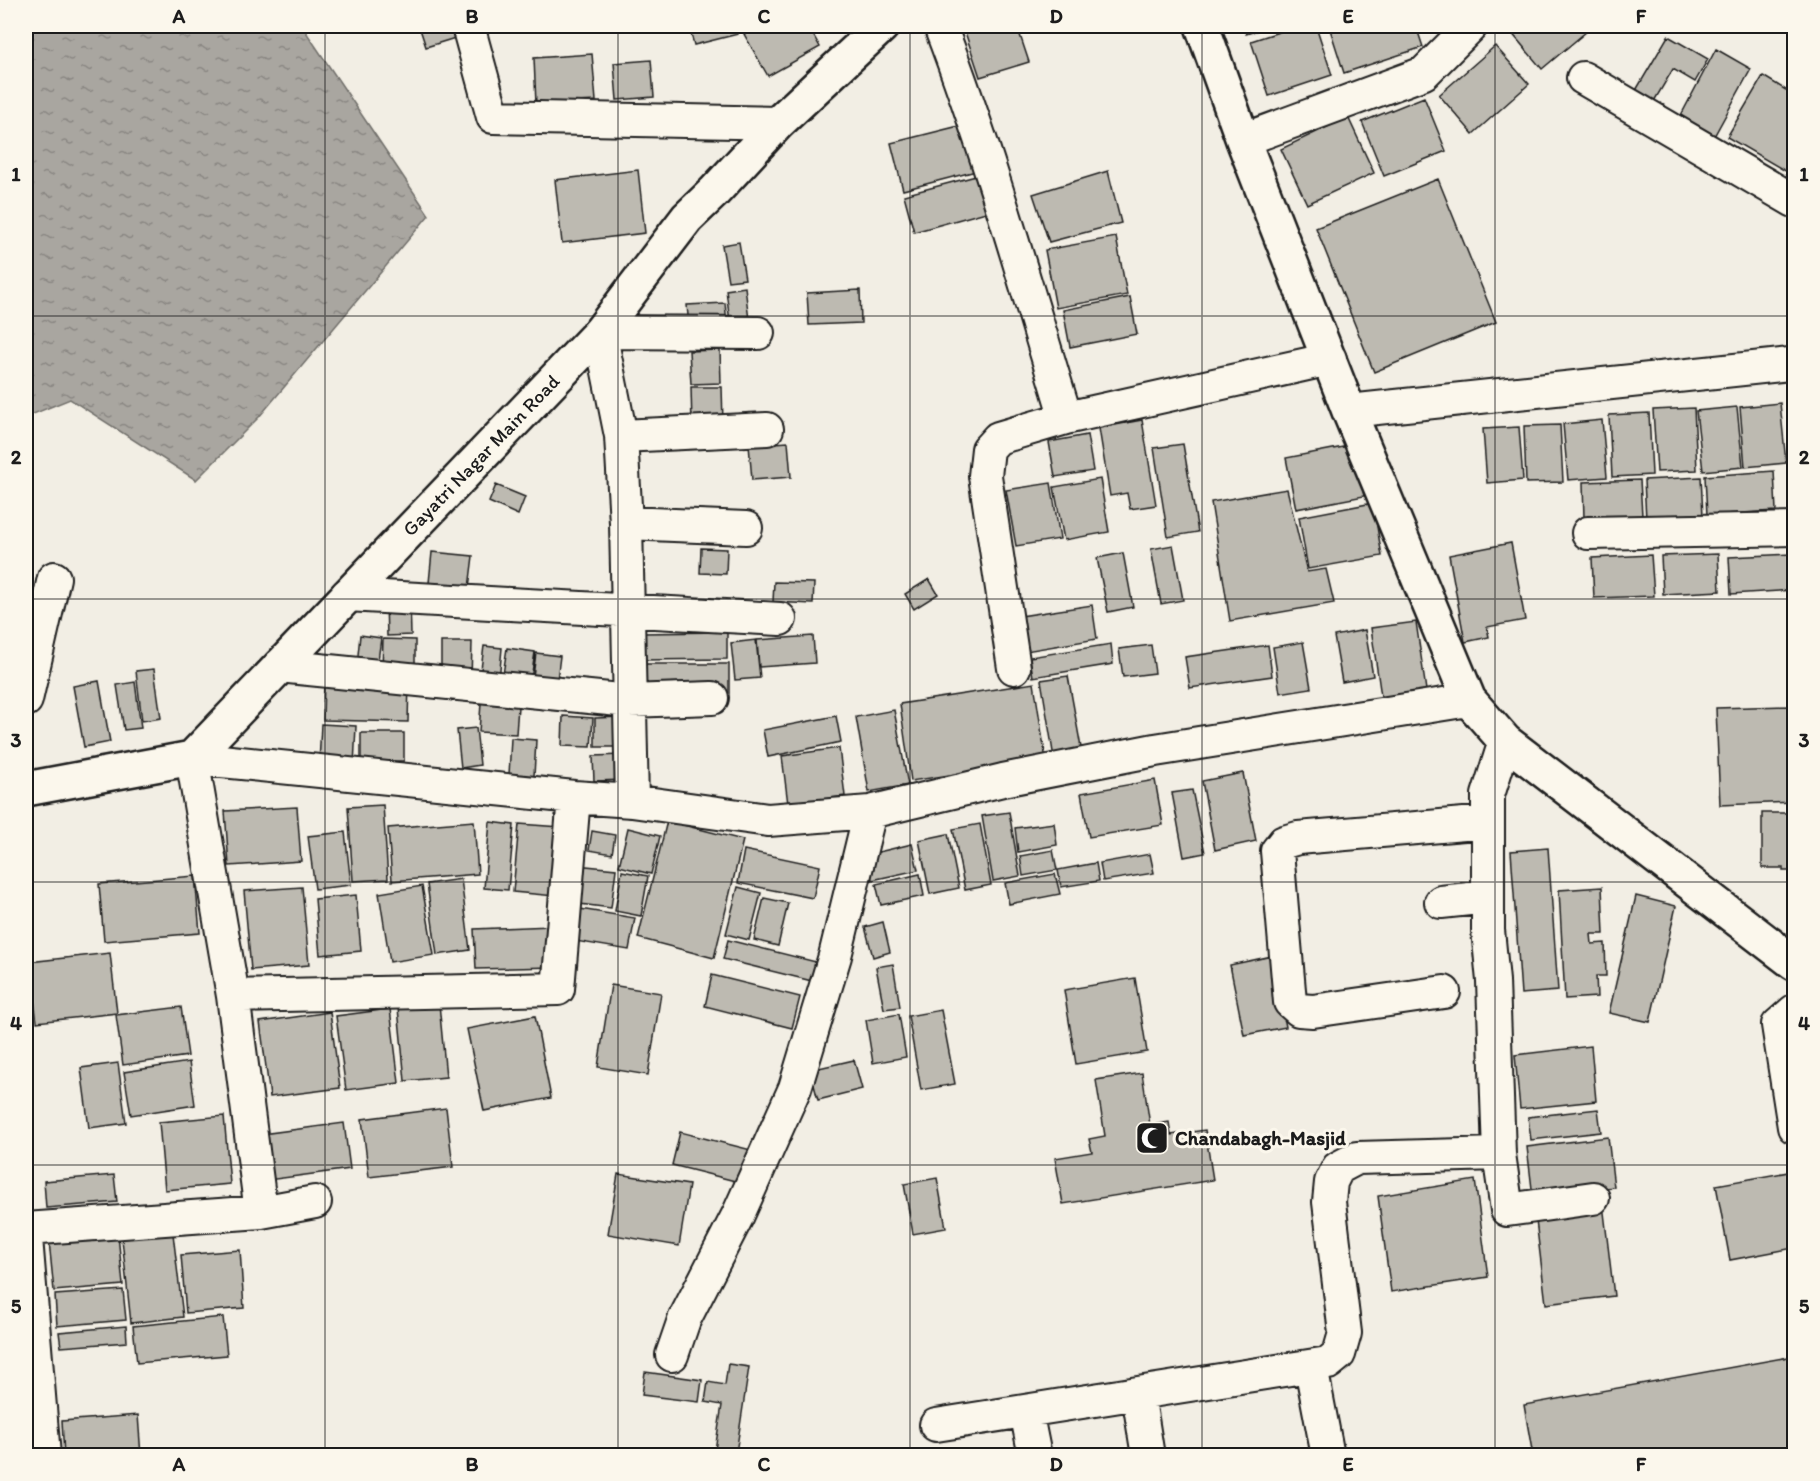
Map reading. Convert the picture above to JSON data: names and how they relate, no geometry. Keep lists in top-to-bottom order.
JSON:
{
  "streets": {
    "street": ["Gayatri Nagar Main Road"]
  },
  "places": {
    "mosque": ["Chandabagh-Masjid"]
  },
  "grid": {
    "columns": [
      "A",
      "B",
      "C",
      "D",
      "E",
      "F"
    ],
    "rows": [
      "1",
      "2",
      "3",
      "4",
      "5"
    ]
  }
}
